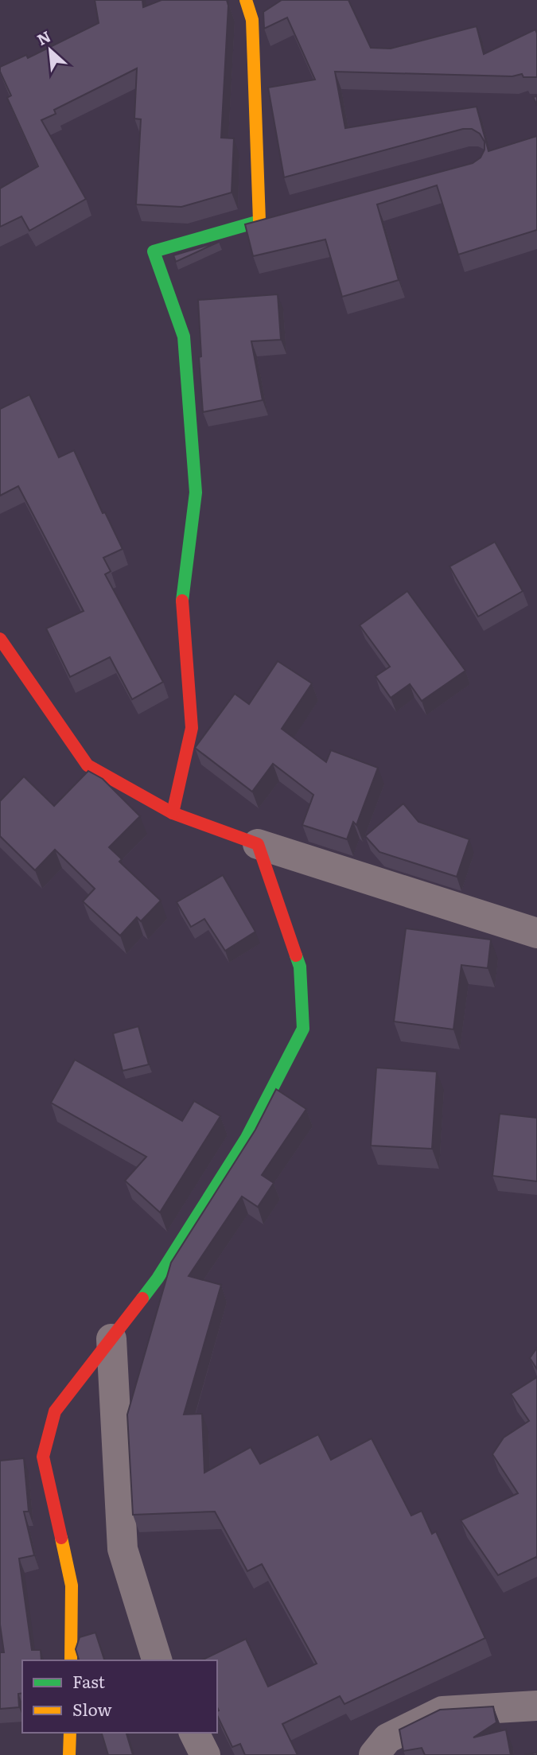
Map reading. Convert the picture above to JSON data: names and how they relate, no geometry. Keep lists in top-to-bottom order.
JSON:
{
  "legend": ["Fast", "Slow"],
  "north": "top left"
}
